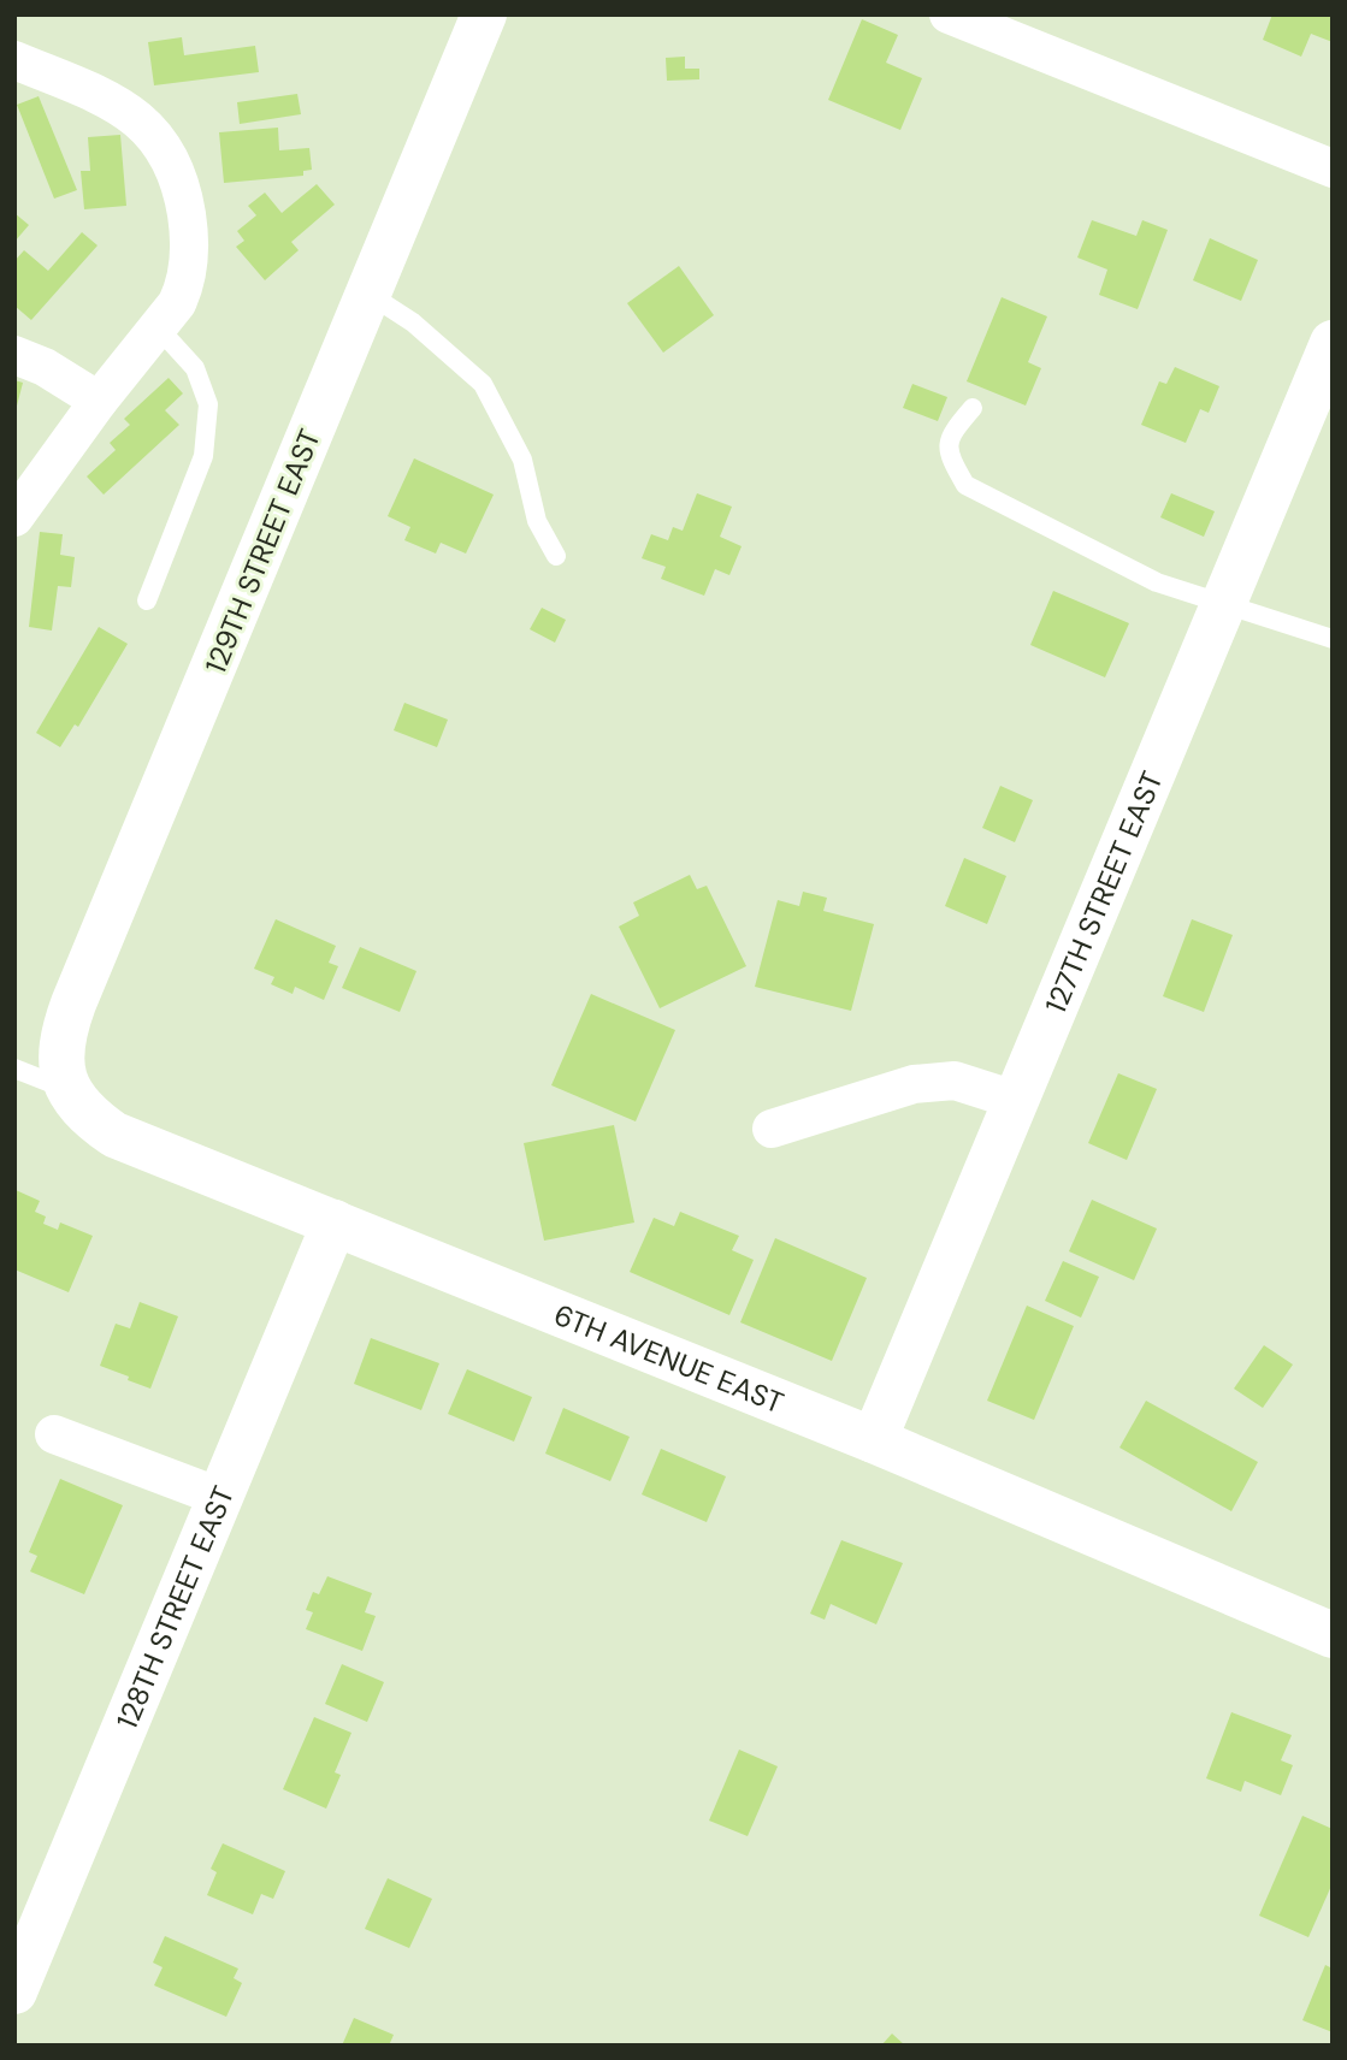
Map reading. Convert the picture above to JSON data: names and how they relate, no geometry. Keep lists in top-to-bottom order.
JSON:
{
  "streets": {
    "street": [
      "129TH STREET EAST",
      "127TH STREET EAST",
      "6TH AVENUE EAST",
      "128TH STREET EAST"
    ]
  },
  "crossings": [
    ["129TH STREET EAST", "6TH AVENUE EAST"],
    ["127TH STREET EAST", "6TH AVENUE EAST"],
    ["6TH AVENUE EAST", "128TH STREET EAST"]
  ]
}
